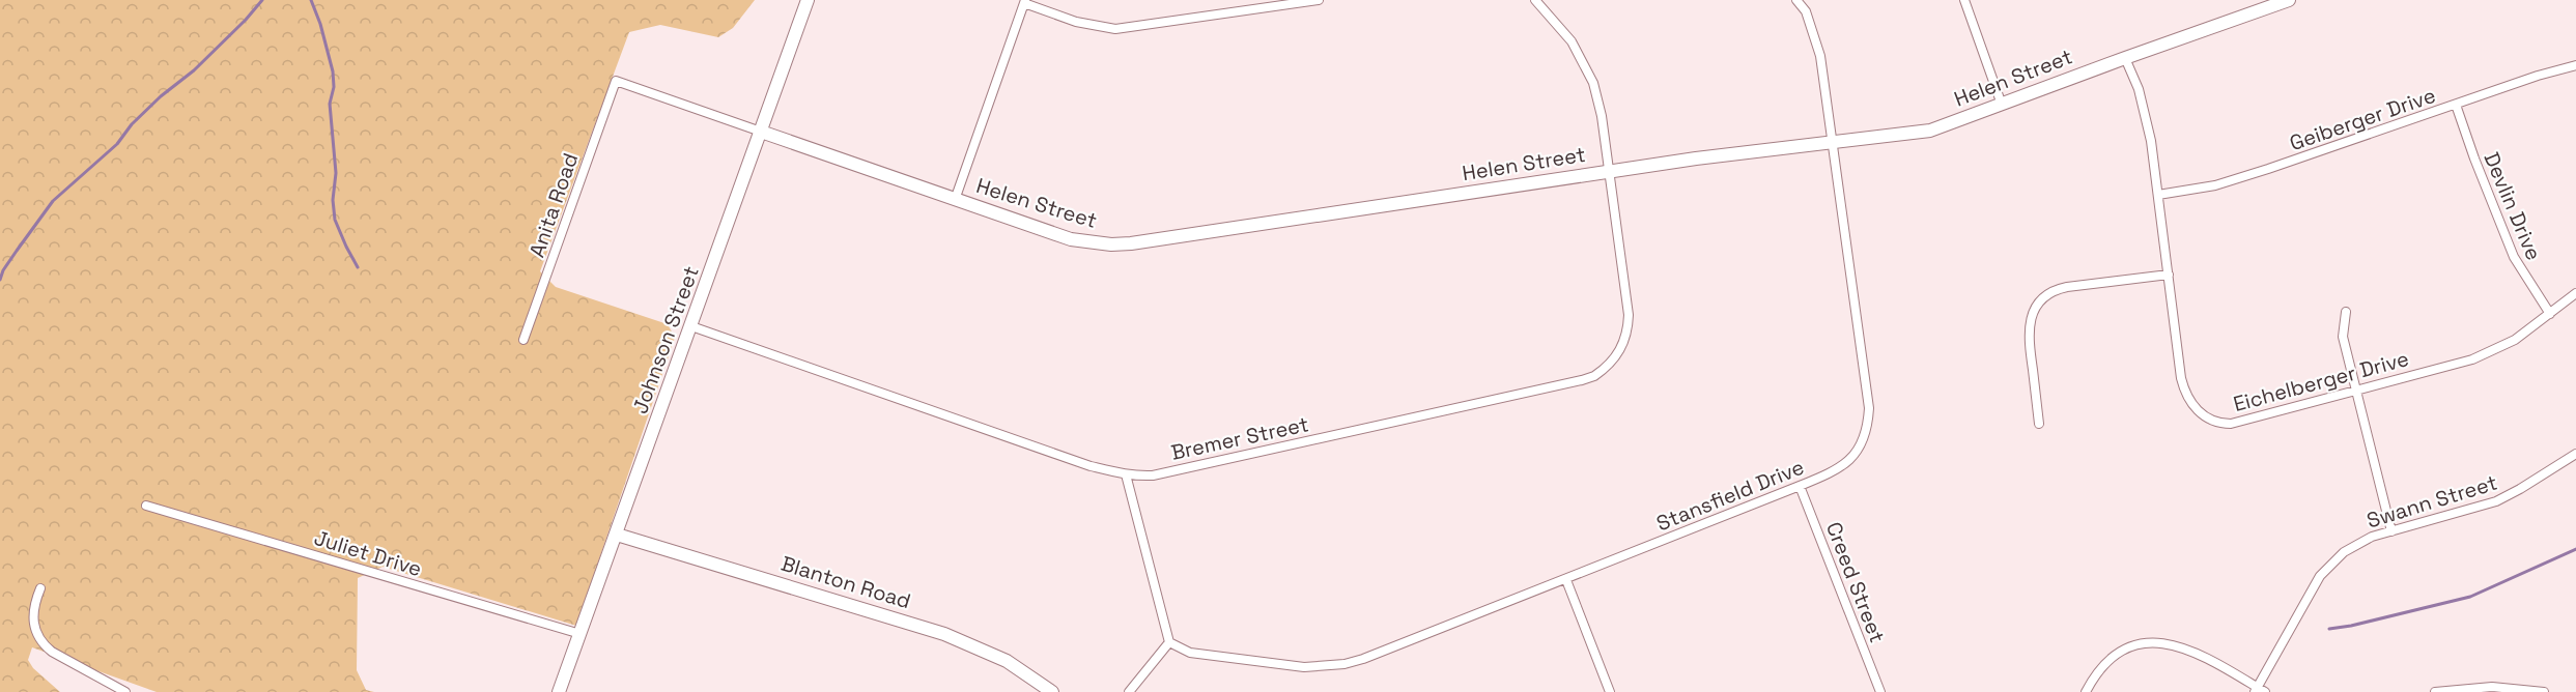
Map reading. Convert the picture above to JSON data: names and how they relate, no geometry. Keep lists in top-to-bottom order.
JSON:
{
  "streets": {
    "street": [
      "Helen Street",
      "Geiberger Drive",
      "Anita Road",
      "Devlin Drive",
      "Johnson Street",
      "Eichelberger Drive",
      "Bremer Street",
      "Stansfield Drive",
      "Swann Street",
      "Juliet Drive",
      "Blanton Road",
      "Creed Street"
    ]
  },
  "crossings": [
    ["Helen Street", "Anita Road"],
    ["Helen Street", "Johnson Street"],
    ["Helen Street", "Eichelberger Drive"],
    ["Helen Street", "Bremer Street"],
    ["Helen Street", "Stansfield Drive"],
    ["Geiberger Drive", "Devlin Drive"],
    ["Geiberger Drive", "Eichelberger Drive"],
    ["Anita Road", "Johnson Street"],
    ["Devlin Drive", "Eichelberger Drive"],
    ["Johnson Street", "Bremer Street"],
    ["Johnson Street", "Juliet Drive"],
    ["Johnson Street", "Blanton Road"],
    ["Stansfield Drive", "Creed Street"]
  ]
}
